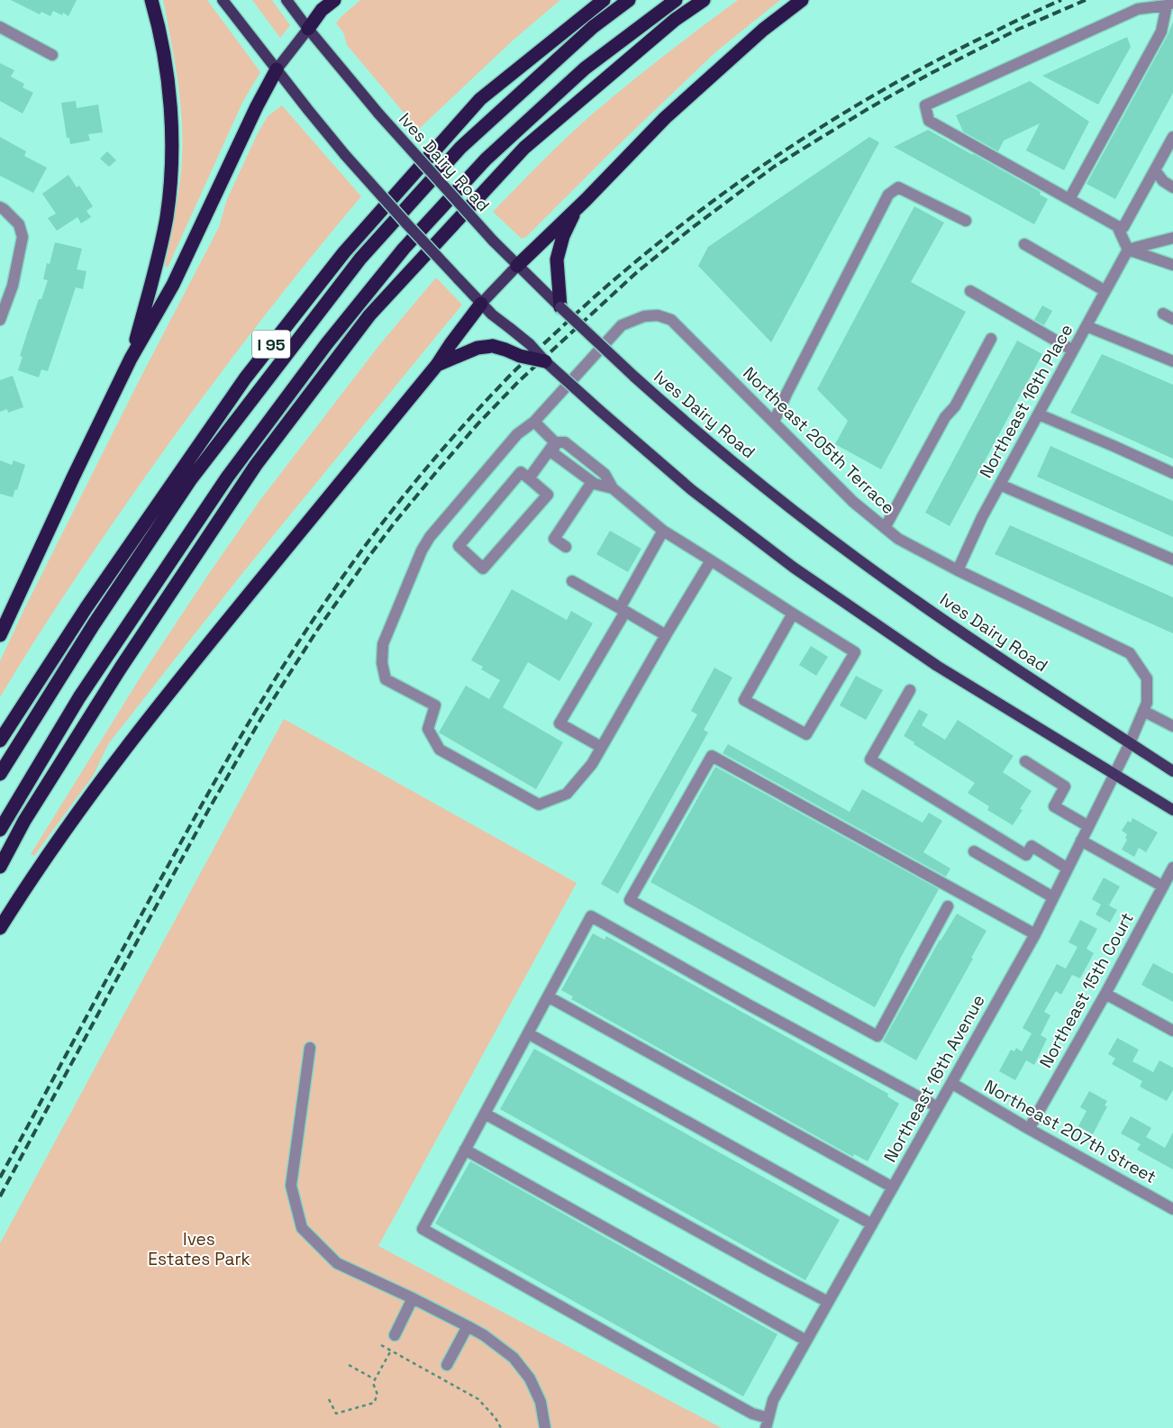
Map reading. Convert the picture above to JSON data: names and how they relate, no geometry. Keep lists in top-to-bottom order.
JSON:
{
  "streets": {
    "highway": ["I 95"],
    "main road": ["Ives Dairy Road"],
    "street": [
      "Northeast 16th Place",
      "Northeast 205th Terrace",
      "Northeast 15th Court",
      "Northeast 16th Avenue",
      "Northeast 207th Street"
    ]
  },
  "crossings": [
    ["Ives Dairy Road", "Northeast 205th Terrace"],
    ["Ives Dairy Road", "Northeast 16th Avenue"],
    ["Northeast 16th Place", "Northeast 205th Terrace"],
    ["Northeast 205th Terrace", "Northeast 16th Avenue"],
    ["Northeast 15th Court", "Northeast 207th Street"],
    ["Northeast 16th Avenue", "Northeast 207th Street"]
  ],
  "parks": ["Ives Estates Park"]
}
